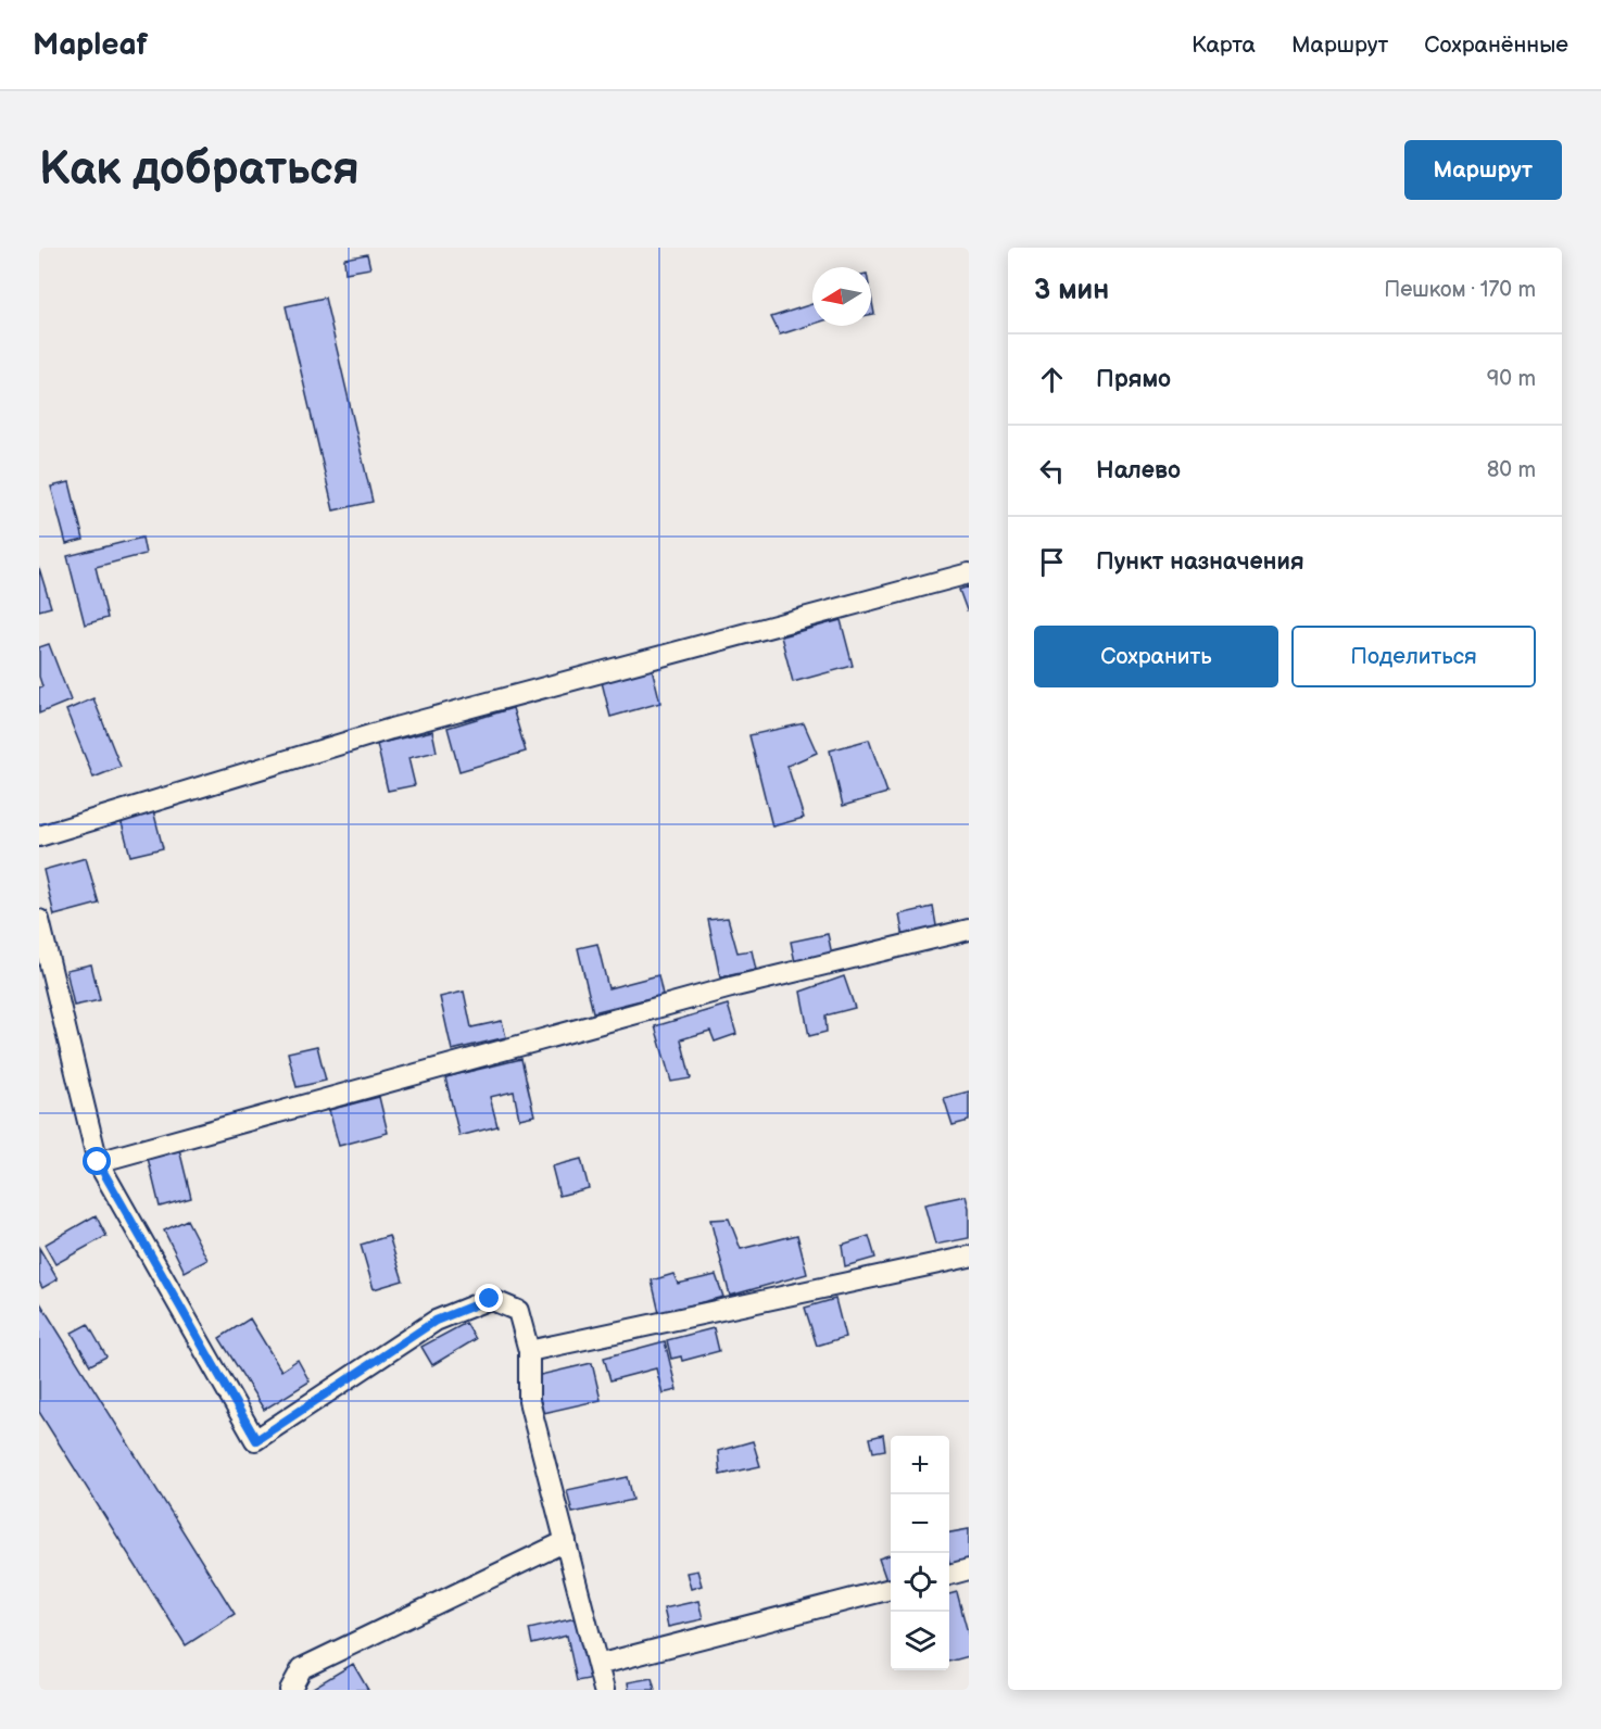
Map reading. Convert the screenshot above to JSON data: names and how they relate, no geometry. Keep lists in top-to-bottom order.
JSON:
{
  "north": "left",
  "page": {
    "header": "Mapleaf",
    "nav": ["Карта", "Маршрут", "Сохранённые"],
    "buttons": [
      "Маршрут",
      ["Сохранить", "Поделиться"]
    ],
    "title": "Как добраться",
    "heading": ["3 мин", "Пешком · 170 m"],
    "list": [
      ["Прямо", "90 m"],
      ["Налево", "80 m"],
      "Пункт назначения"
    ],
    "map_buttons": ["+", "−"]
  }
}
